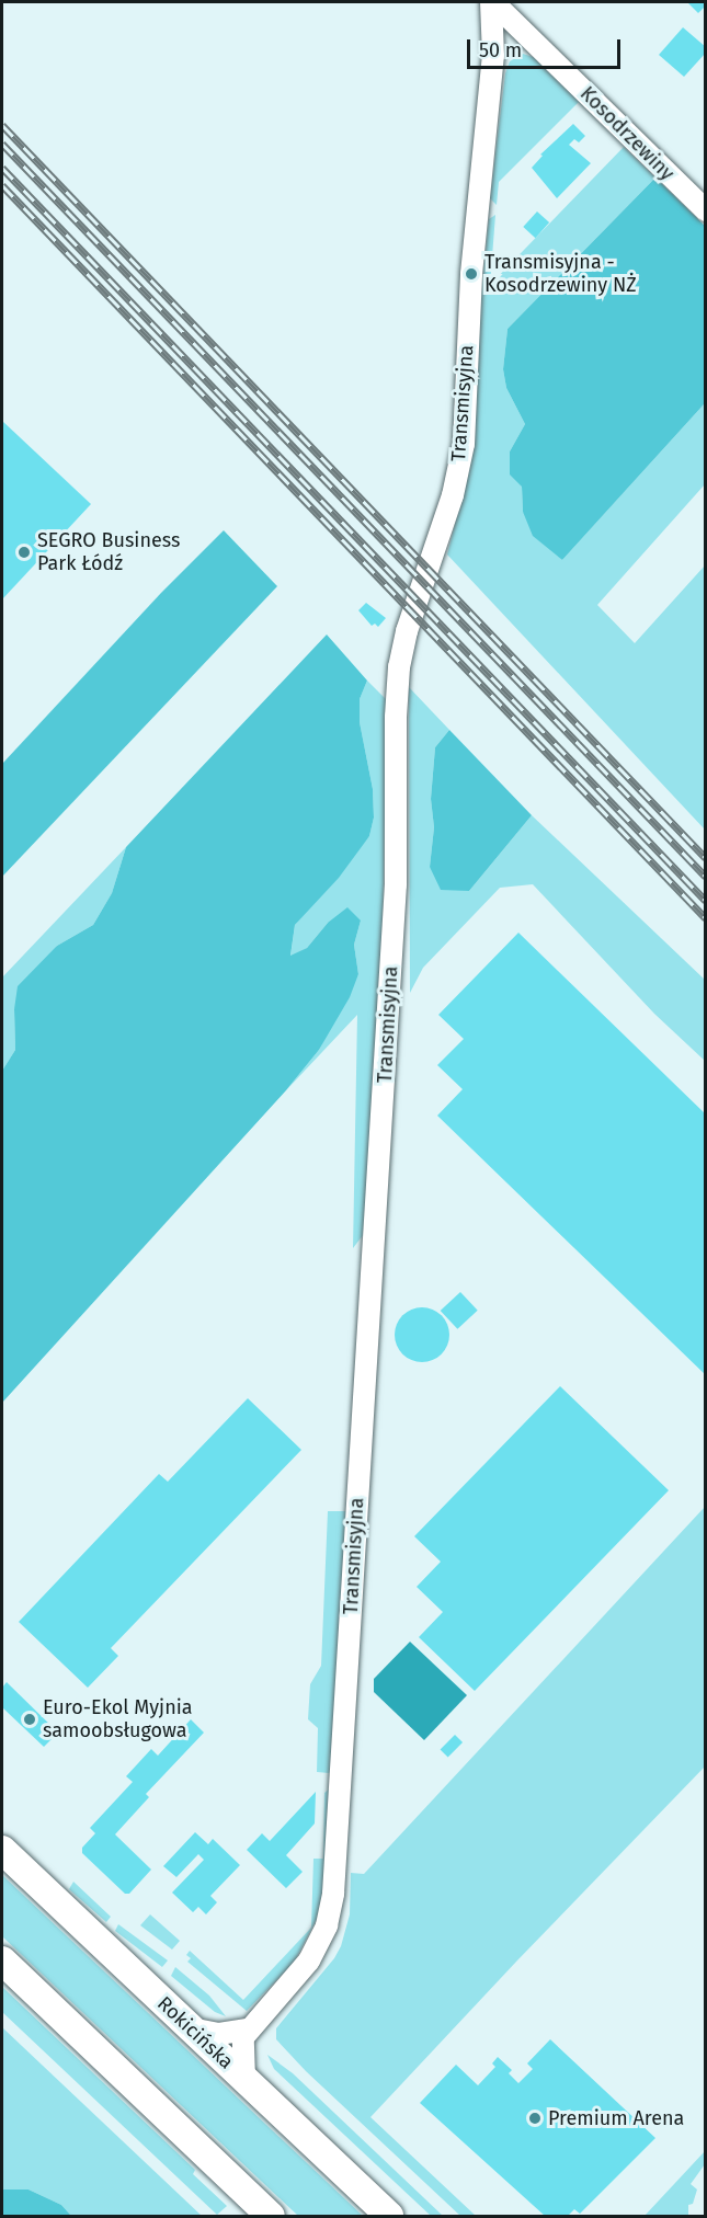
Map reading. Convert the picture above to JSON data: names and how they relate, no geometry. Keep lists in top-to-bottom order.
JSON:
{
  "streets": {
    "main road": ["Rokicińska"],
    "street": ["Kosodrzewiny", "Transmisyjna"]
  },
  "crossings": [
    ["Kosodrzewiny", "Transmisyjna"]
  ],
  "places": [
    "Transmisyjna - Kosodrzewiny NŻ",
    "SEGRO Business Park Łódź",
    "Euro-Ekol Myjnia samoobsługowa",
    "Premium Arena"
  ],
  "scale_bar": "50 m"
}
